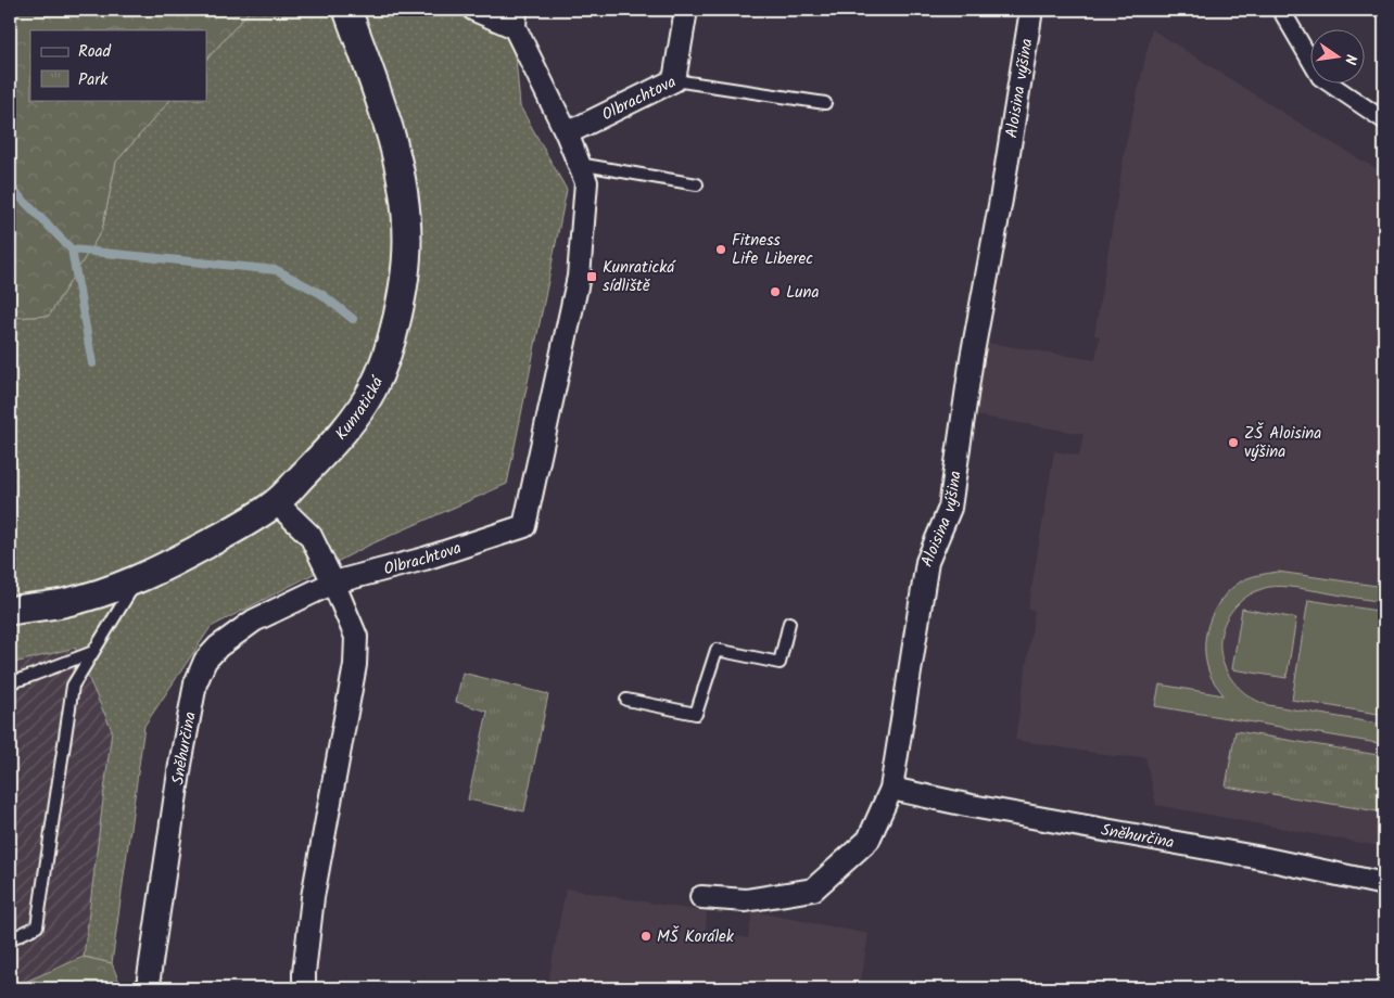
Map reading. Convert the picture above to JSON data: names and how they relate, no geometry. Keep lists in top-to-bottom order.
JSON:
{
  "streets": {
    "street": [
      "Aloisina výšina",
      "Olbrachtova",
      "Kunratická",
      "Sněhurčina"
    ]
  },
  "crossings": [
    ["Aloisina výšina", "Sněhurčina"],
    ["Olbrachtova", "Sněhurčina"]
  ],
  "places": {
    "other": [
      "Fitness Life Liberec",
      "Luna",
      "ZŠ Aloisina výšina",
      "MŠ Korálek"
    ],
    "transit": ["Kunratická sídliště"]
  },
  "legend": ["Road", "Park"],
  "north": "right"
}
